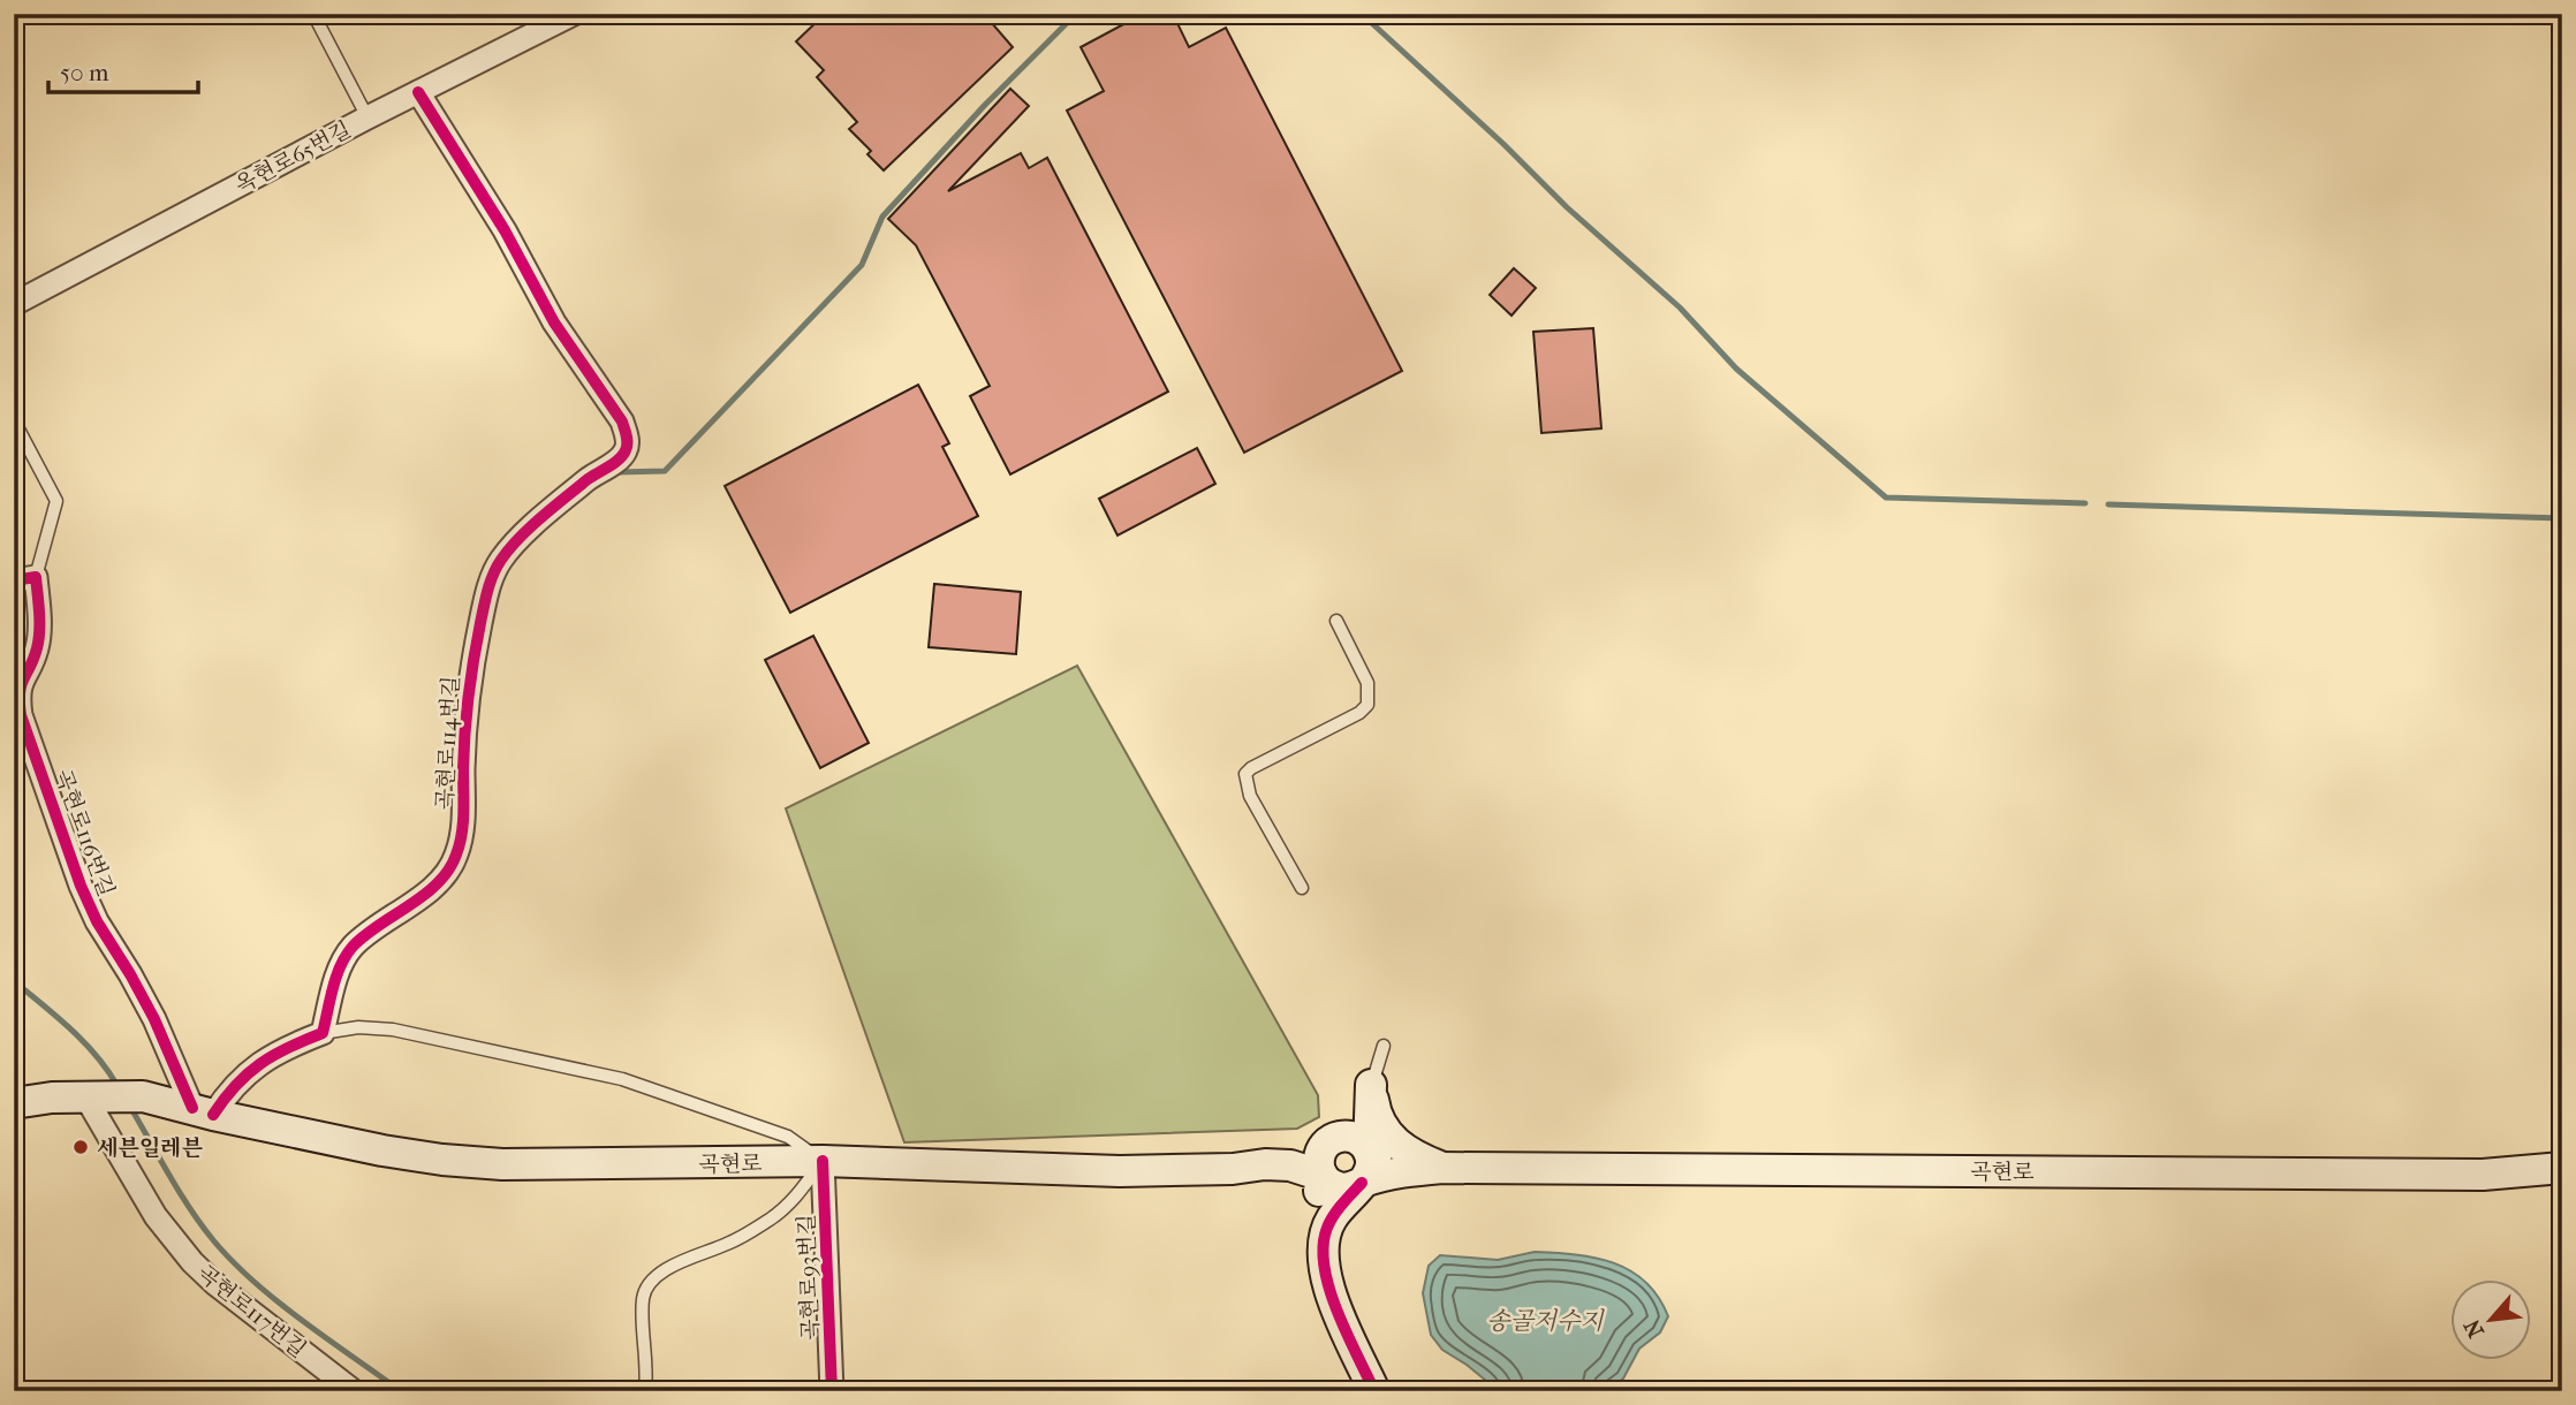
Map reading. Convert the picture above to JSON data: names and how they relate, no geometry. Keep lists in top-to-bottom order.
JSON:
{
  "streets": {
    "main road": ["곡현로"],
    "street": [
      "옥현로65번길",
      "곡현로114번길",
      "곡현로116번길",
      "곡현로93번길",
      "곡현로117번길"
    ]
  },
  "crossings": [
    ["옥현로65번길", "곡현로114번길"],
    ["곡현로116번길", "곡현로"],
    ["곡현로", "곡현로93번길"],
    ["곡현로", "곡현로117번길"]
  ],
  "water": ["송골저수지"],
  "places": ["세븐일레븐"],
  "scale_bar": "50 m",
  "north": "bottom left"
}
